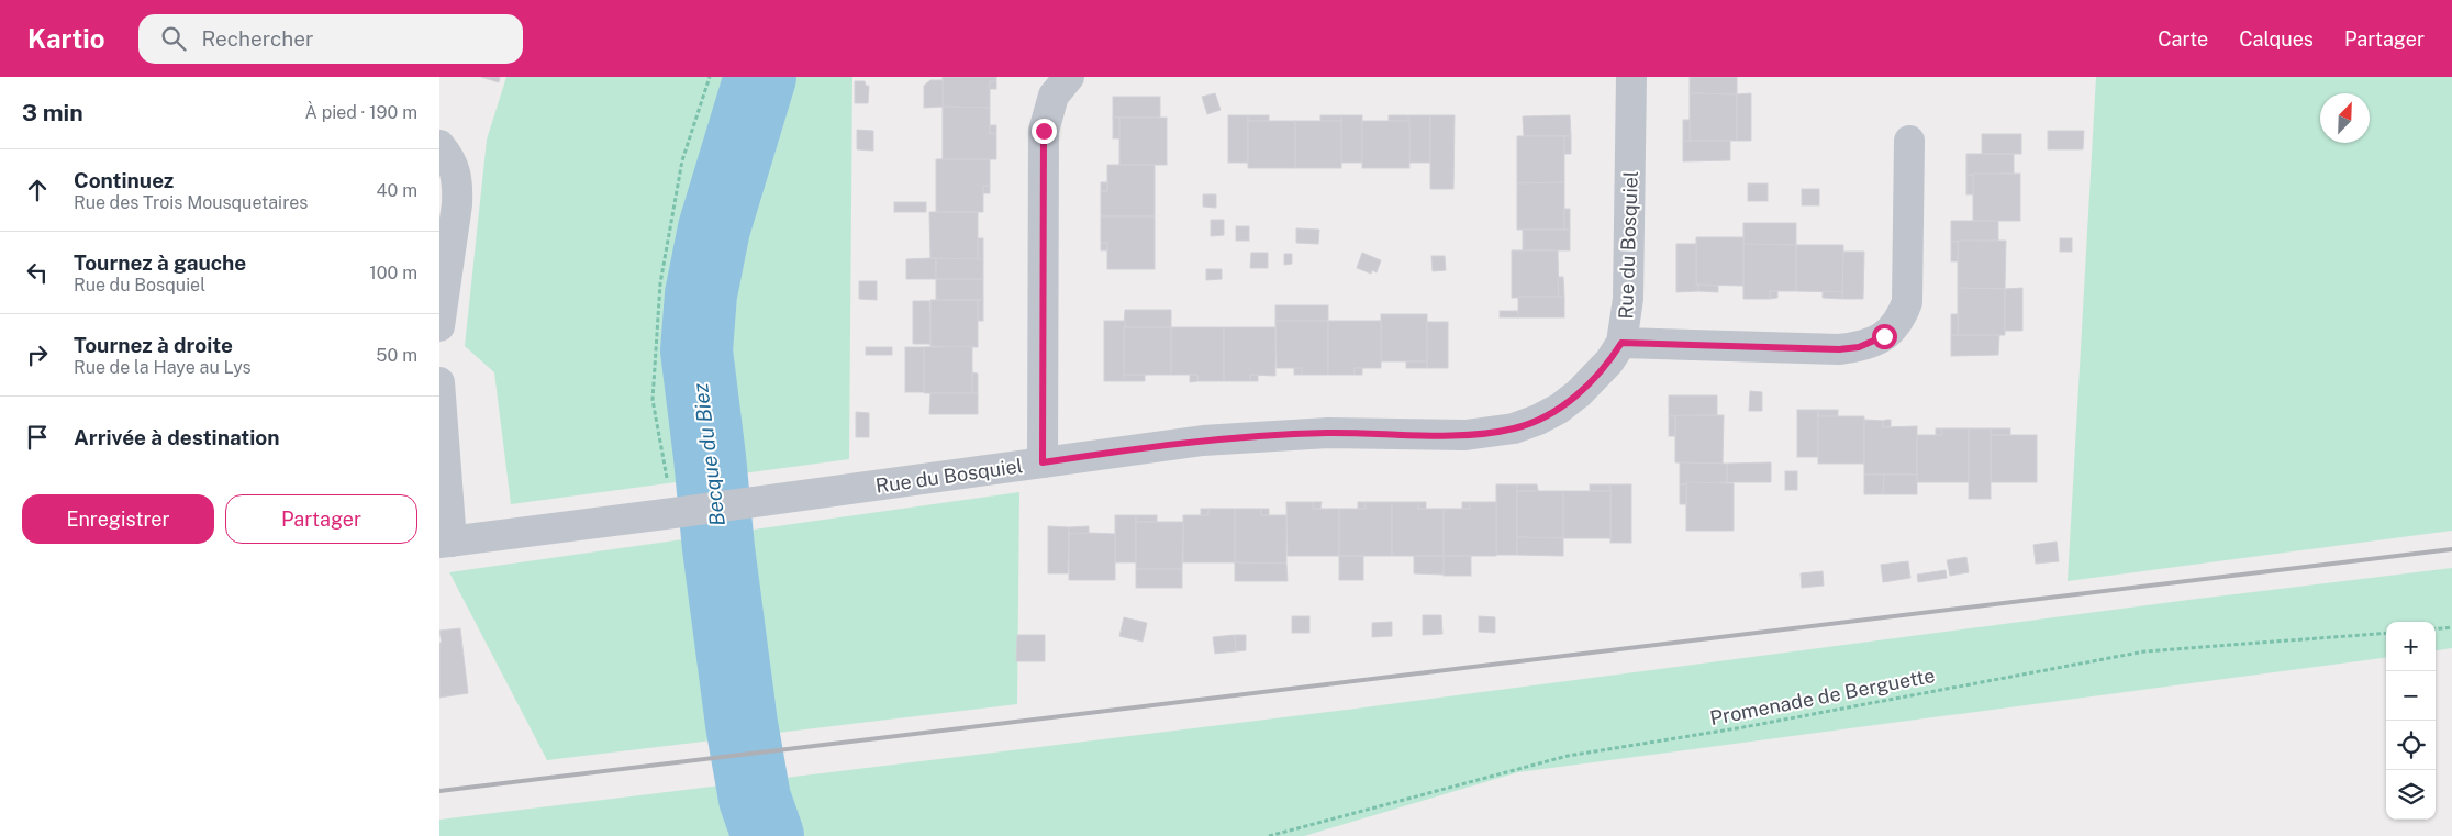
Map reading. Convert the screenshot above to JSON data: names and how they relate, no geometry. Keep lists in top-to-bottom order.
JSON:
{
  "streets": {
    "street": ["Rue du Bosquiel"],
    "path": ["Promenade de Berguette"]
  },
  "water": ["Becque du Biez"],
  "north": "top right",
  "page": {
    "header": "Kartio",
    "search": "Rechercher",
    "nav": ["Carte", "Calques", "Partager"],
    "heading": ["3 min", "À pied · 190 m"],
    "list": [
      ["Continuez", "Rue des Trois Mousquetaires", "40 m"],
      ["Tournez à gauche", "Rue du Bosquiel", "100 m"],
      ["Tournez à droite", "Rue de la Haye au Lys", "50 m"],
      "Arrivée à destination"
    ],
    "buttons": ["Enregistrer", "Partager"],
    "map_buttons": ["+", "−"]
  }
}
